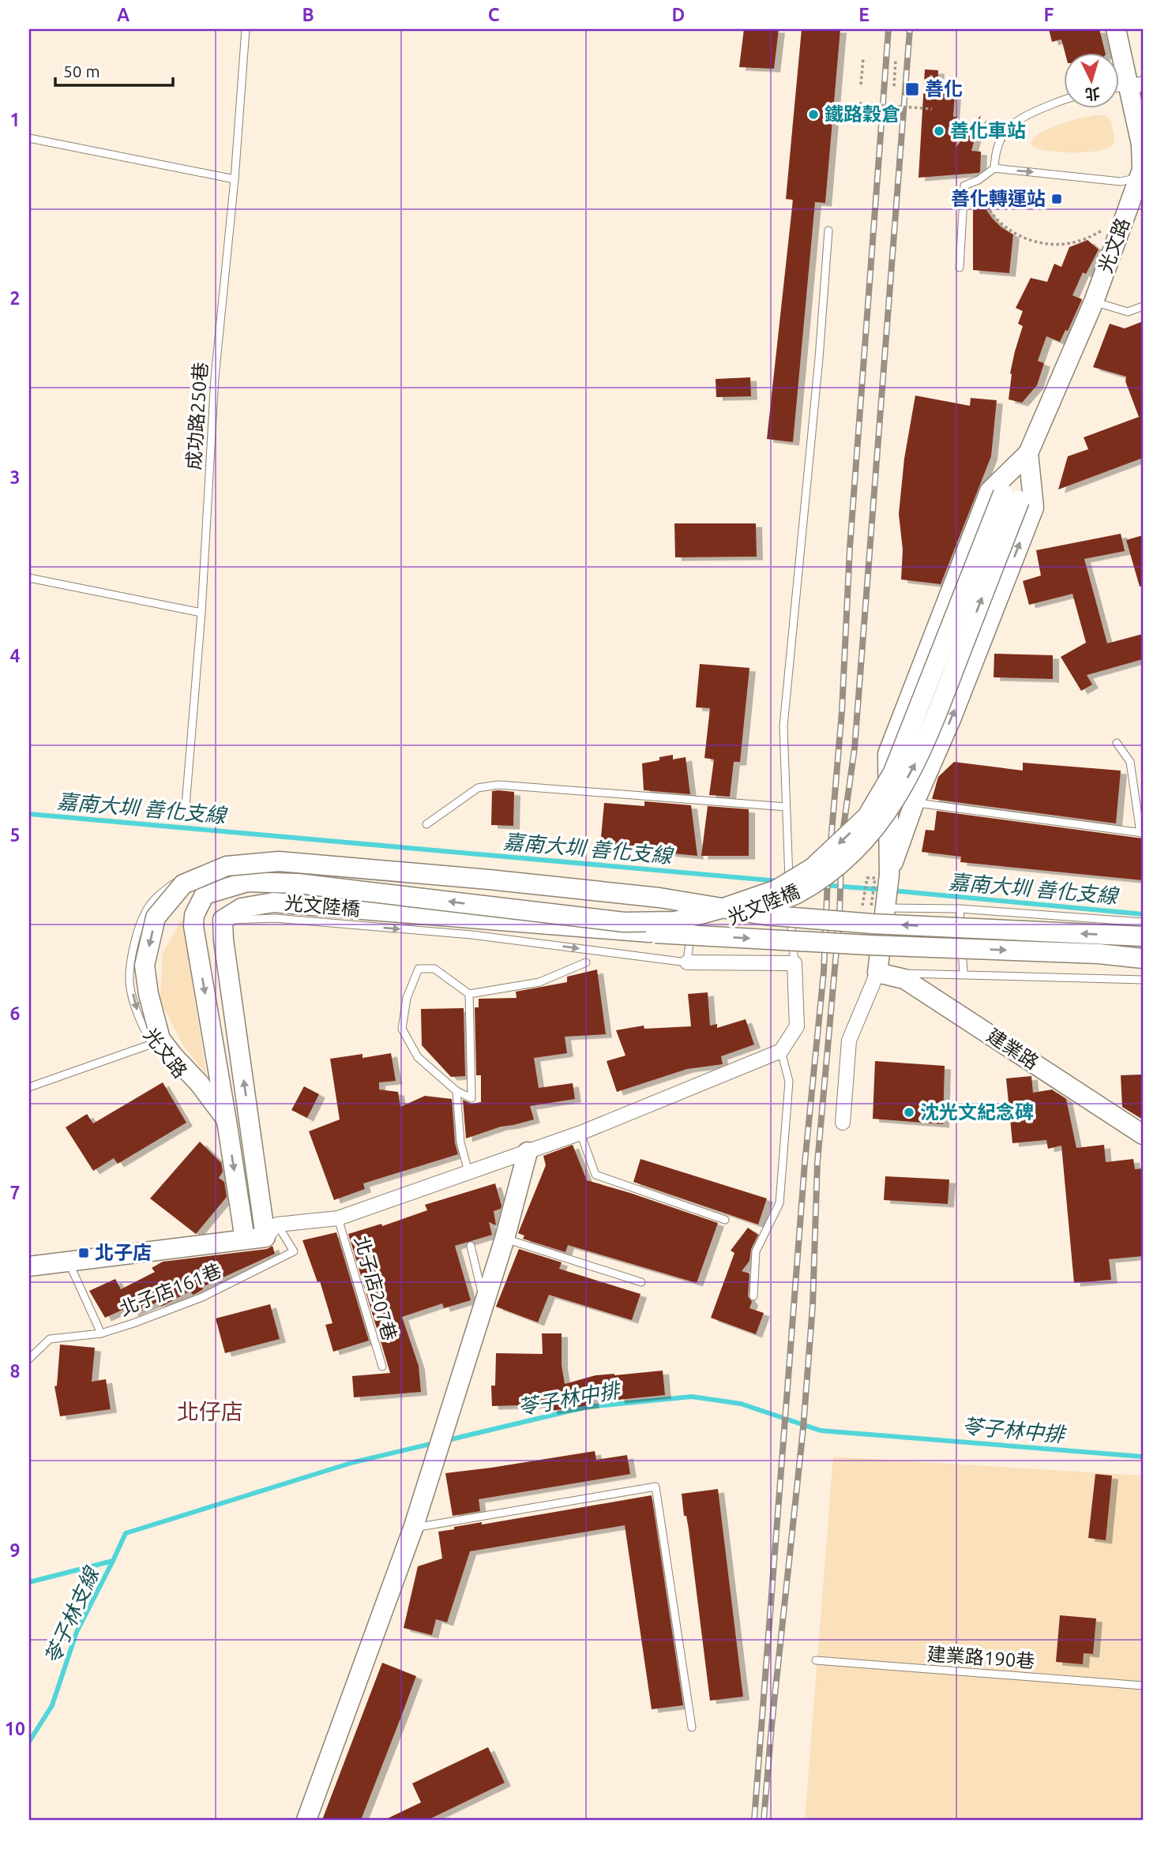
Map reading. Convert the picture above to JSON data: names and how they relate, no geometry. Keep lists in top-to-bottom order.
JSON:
{
  "streets": {
    "street": ["光文路", "光文陸橋", "建業路"],
    "lane": [
      "成功路250巷",
      "北子店207巷",
      "北子店161巷",
      "建業路190巷"
    ]
  },
  "districts": ["北仔店"],
  "water": ["嘉南大圳 善化支線", "苓子林中排", "苓子林支線"],
  "places": {
    "transit": ["善化", "善化轉運站", "北子店"],
    "other": ["鐵路穀倉", "善化車站", "沈光文紀念碑"]
  },
  "scale_bar": "50 m",
  "north": "bottom",
  "grid": {
    "columns": [
      "A",
      "B",
      "C",
      "D",
      "E",
      "F"
    ],
    "rows": [
      "1",
      "2",
      "3",
      "4",
      "5",
      "6",
      "7",
      "8",
      "9",
      "10"
    ]
  }
}
